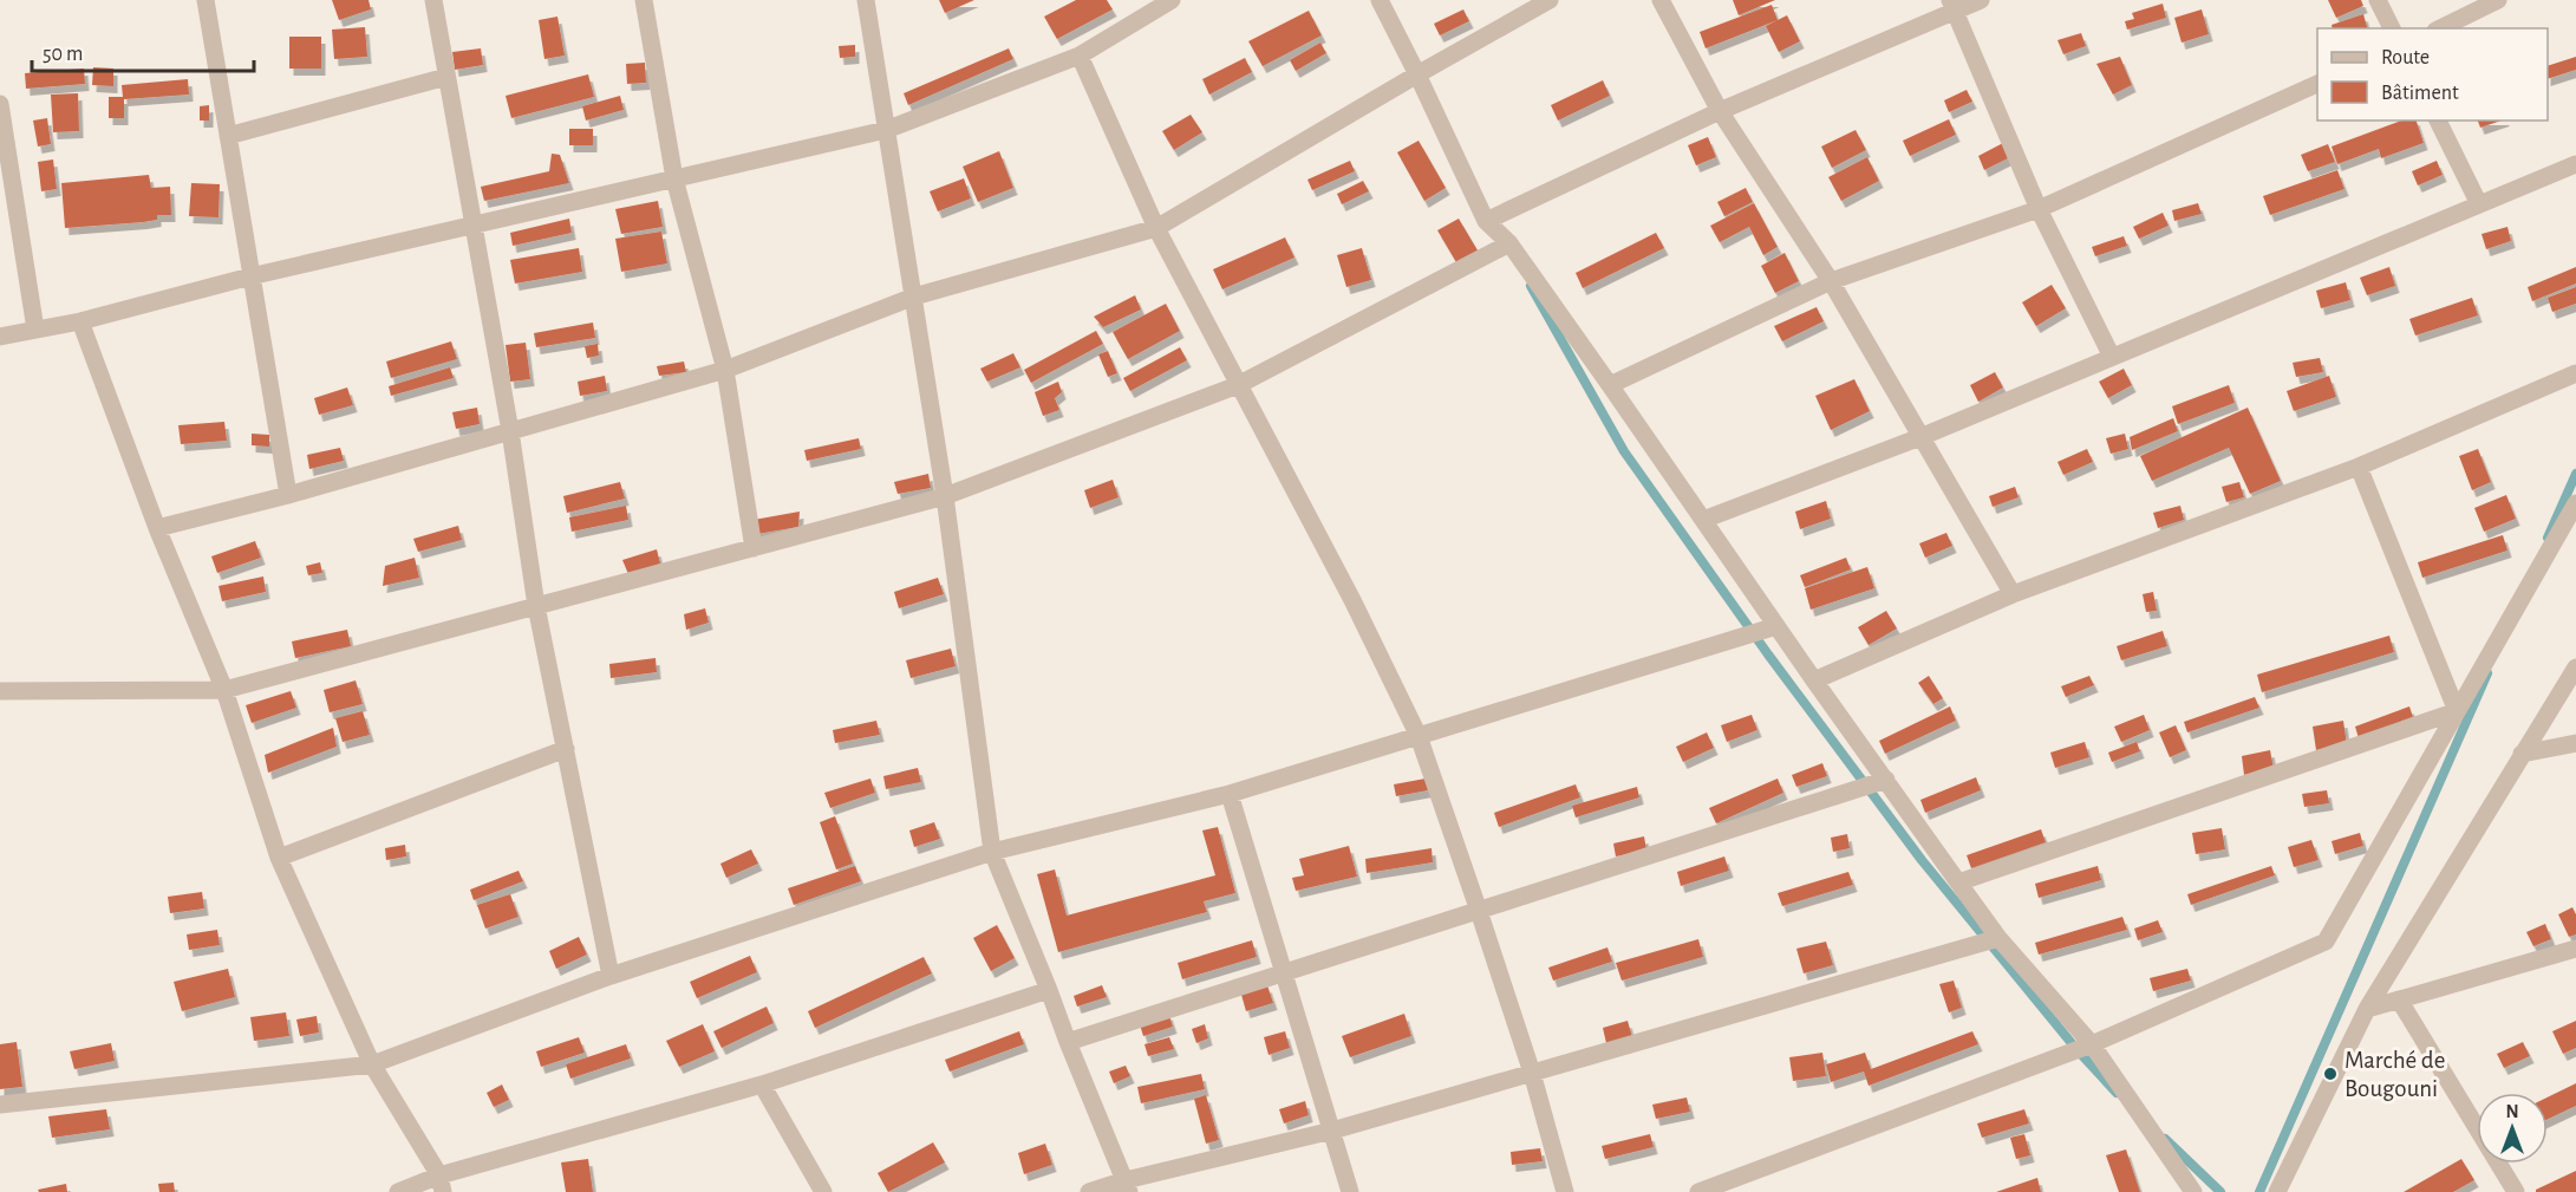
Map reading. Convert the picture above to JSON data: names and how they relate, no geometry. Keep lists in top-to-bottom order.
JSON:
{
  "places": ["Marché de Bougouni"],
  "legend": ["Route", "Bâtiment"],
  "scale_bar": "50 m",
  "north": "top"
}
